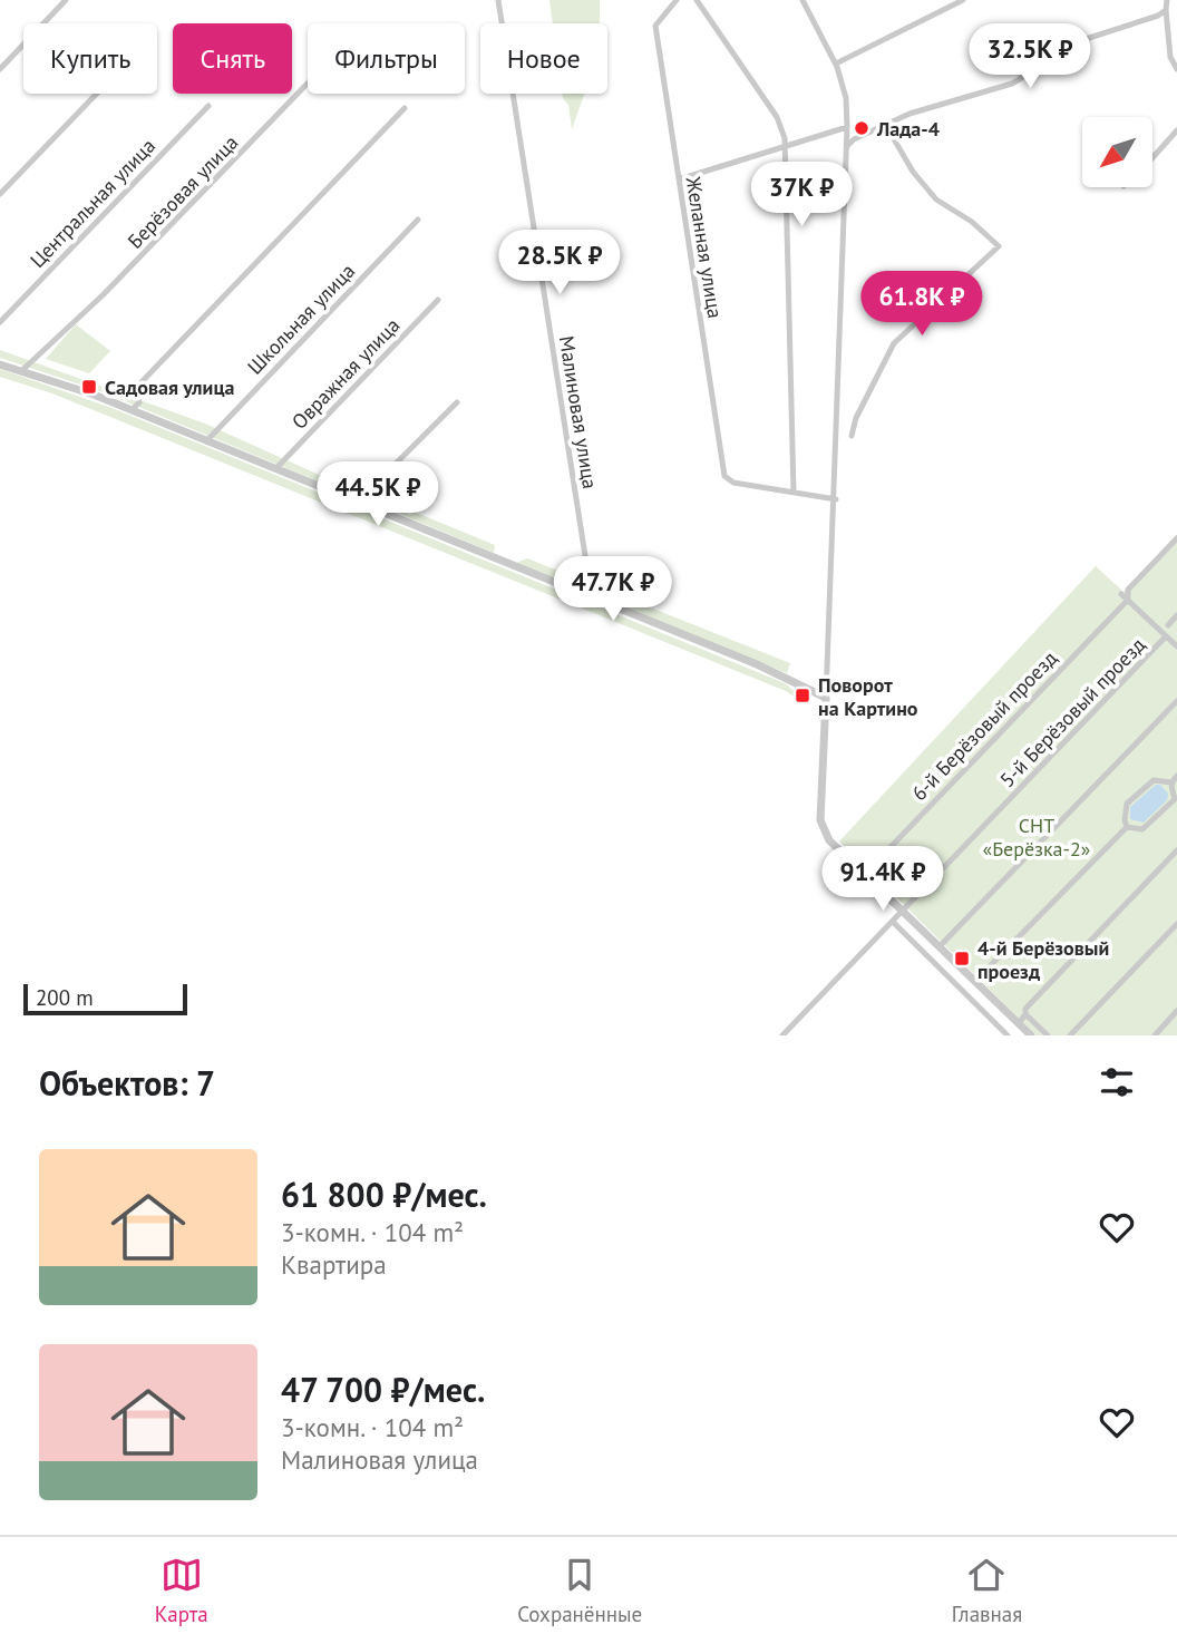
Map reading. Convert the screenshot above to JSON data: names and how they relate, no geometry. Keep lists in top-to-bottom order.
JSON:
{
  "streets": {
    "street": [
      "Берёзовая улица",
      "Центральная улица",
      "Желанная улица",
      "Школьная улица",
      "Овражная улица",
      "Малиновая улица",
      "5-й Берёзовый проезд",
      "6-й Берёзовый проезд"
    ]
  },
  "parks": ["СНТ «Берёзка-2»"],
  "places": {
    "other": ["Лада-4"],
    "transit": ["Садовая улица", "Поворот на Картино", "4-й Берёзовый проезд"]
  },
  "scale_bar": "200 m",
  "north": "bottom left",
  "page": {
    "price": [
      "32.5K ₽",
      "37K ₽",
      "28.5K ₽",
      "61.8K ₽",
      "44.5K ₽",
      "47.7K ₽",
      "91.4K ₽"
    ],
    "chip": [
      "Купить",
      "Снять",
      "Фильтры",
      "Новое"
    ],
    "scale": "200 m",
    "heading": "Объектов: 7",
    "list": [
      {
        "name": "61 800 ₽/мес.",
        "note": "3-комн. · 104 m² · Квартира"
      },
      {
        "name": "47 700 ₽/мес.",
        "note": "3-комн. · 104 m² · Малиновая улица"
      }
    ],
    "tabs": ["Карта", "Сохранённые", "Главная"]
  }
}
